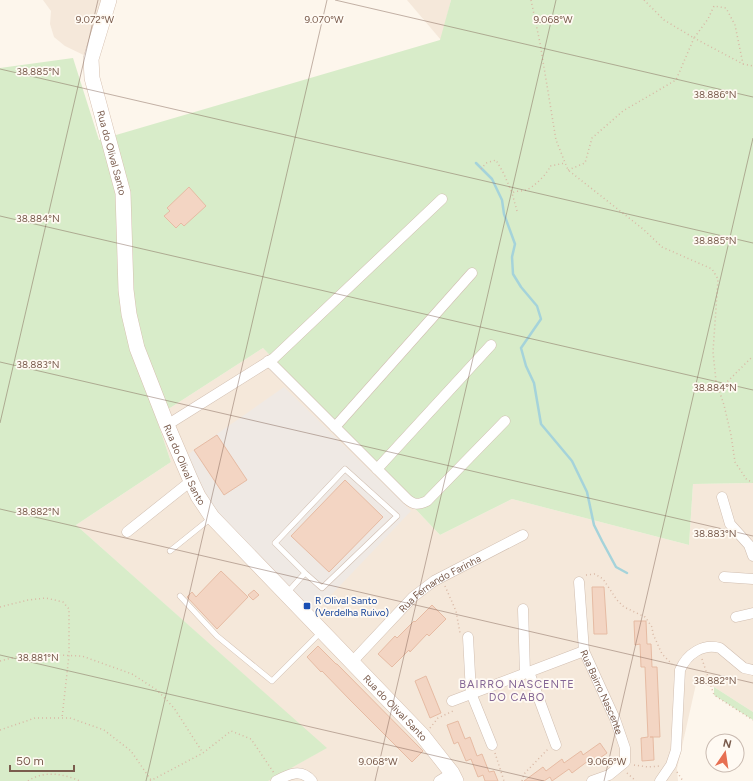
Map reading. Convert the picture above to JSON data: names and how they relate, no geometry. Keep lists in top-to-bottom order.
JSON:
{
  "streets": {
    "street": ["Rua do Olival Santo", "Rua Fernando Farinha", "Rua Bairro Nascente"]
  },
  "crossings": [
    ["Rua do Olival Santo", "Rua Fernando Farinha"]
  ],
  "districts": ["BAIRRO NASCENTE DO CABO"],
  "places": {
    "transit": ["R Olival Santo (Verdelha Ruivo)"]
  },
  "scale_bar": "50 m",
  "north": "top",
  "coordinates": [
    "9.072°W",
    "9.070°W",
    "9.068°W",
    "38.885°N",
    "38.886°N",
    "38.884°N",
    "38.883°N",
    "38.882°N",
    "38.881°N",
    "9.066°W"
  ]
}
